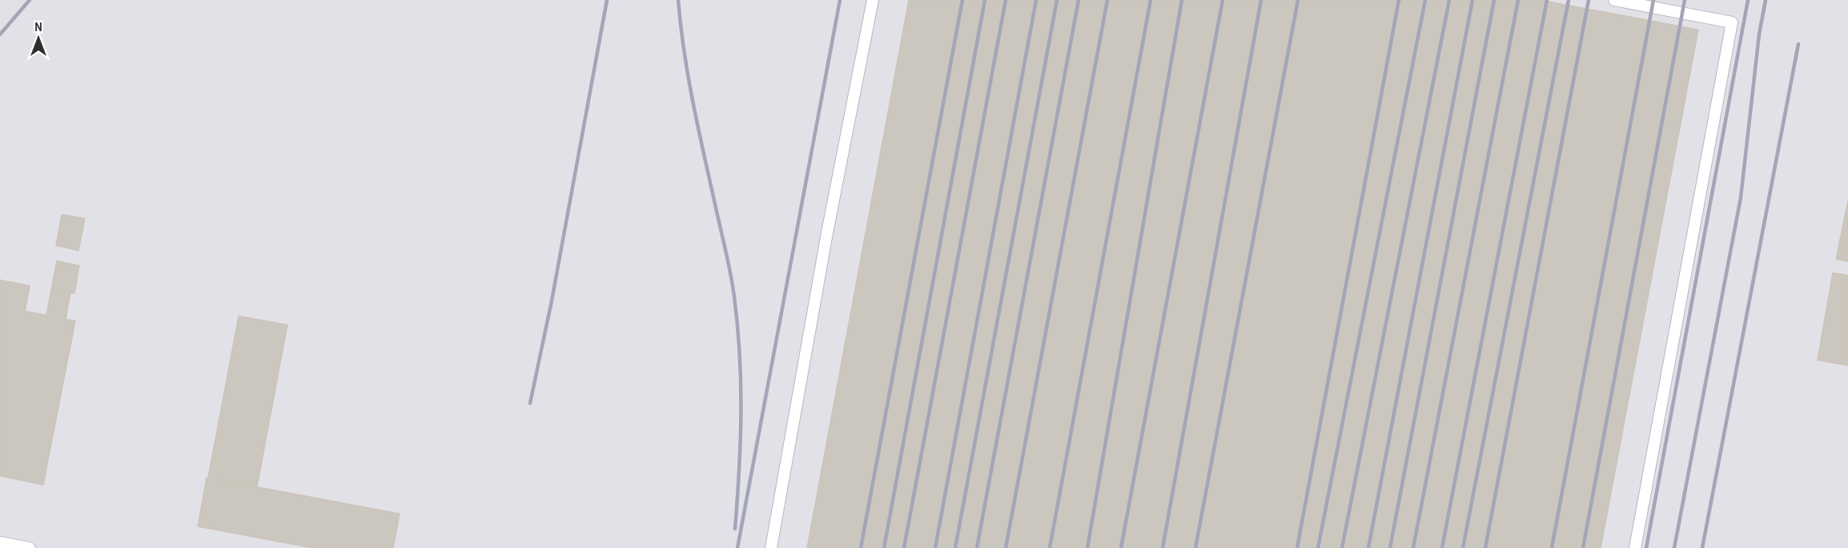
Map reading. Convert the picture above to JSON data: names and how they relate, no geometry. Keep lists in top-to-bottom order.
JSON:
{
  "north": "top"
}
